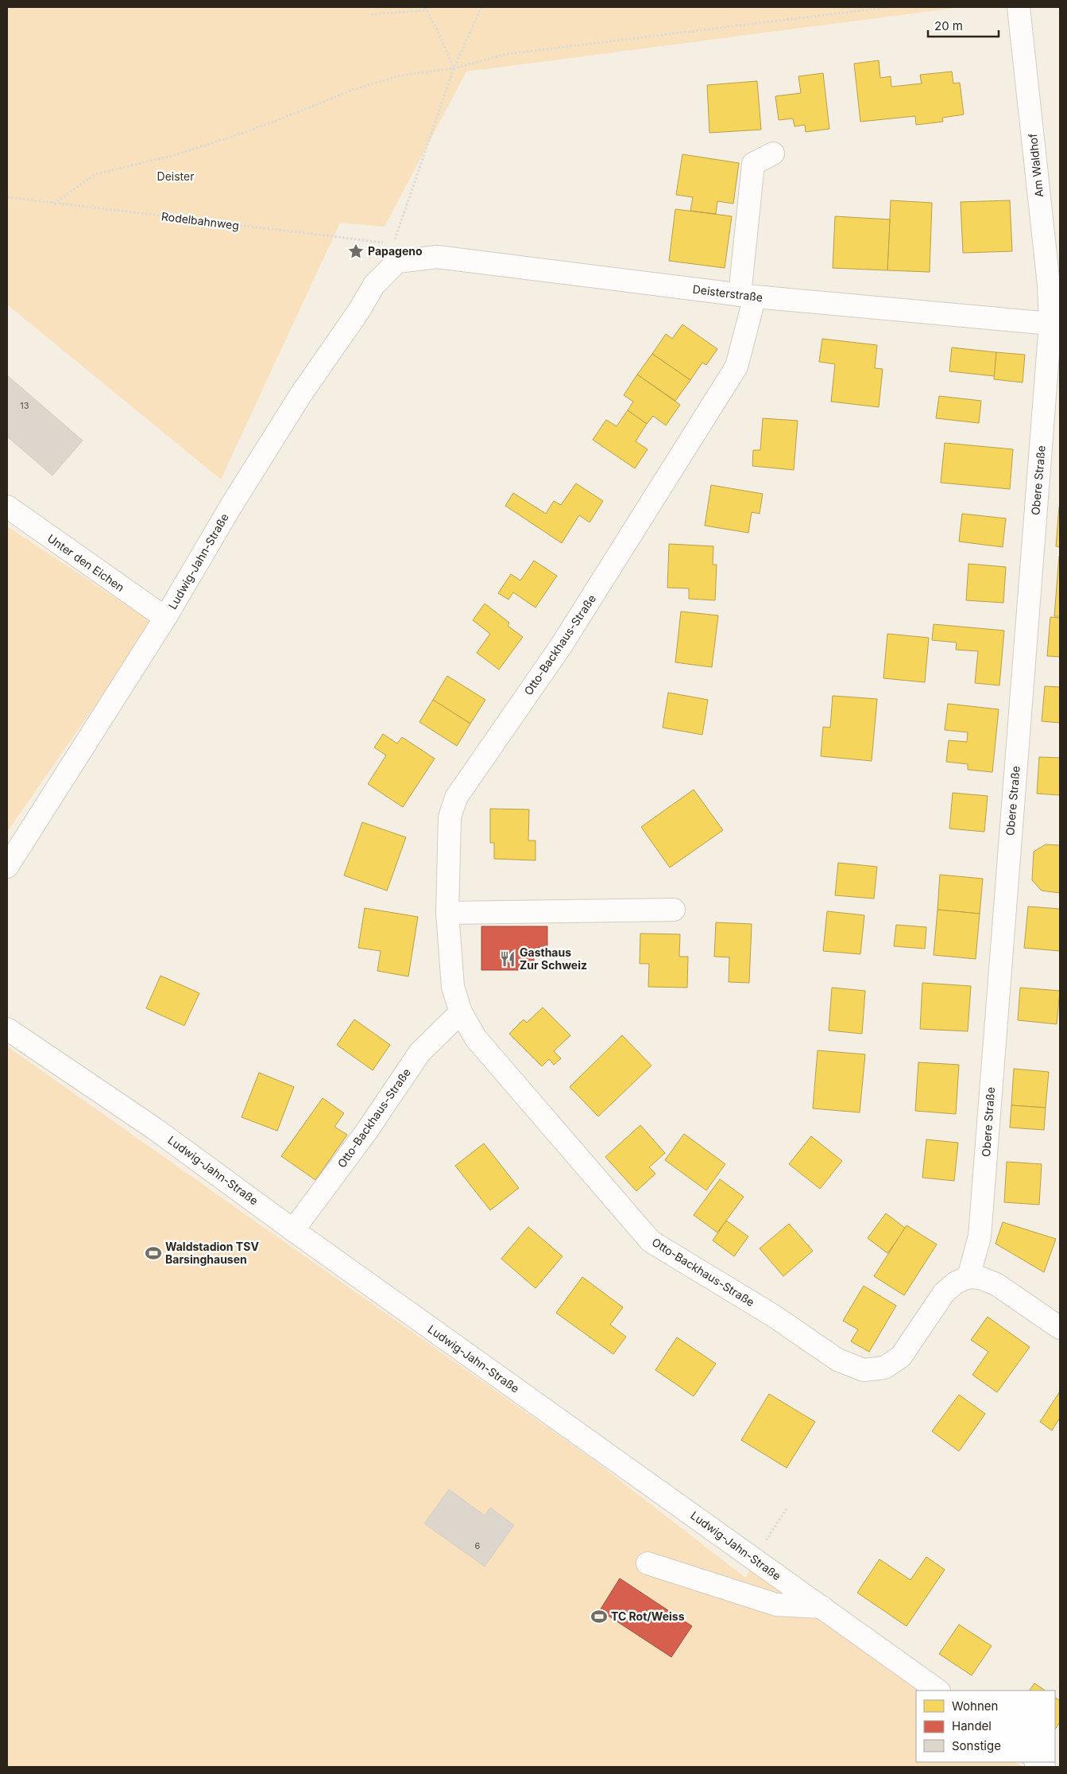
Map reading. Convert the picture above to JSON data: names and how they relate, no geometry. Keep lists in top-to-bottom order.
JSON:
{
  "streets": {
    "street": [
      "Am Waldhof",
      "Deisterstraße",
      "Obere Straße",
      "Ludwig-Jahn-Straße",
      "Unter den Eichen",
      "Otto-Backhaus-Straße"
    ],
    "path": ["Rodelbahnweg"]
  },
  "crossings": [
    ["Am Waldhof", "Deisterstraße"],
    ["Am Waldhof", "Obere Straße"],
    ["Rodelbahnweg", "Deisterstraße"],
    ["Rodelbahnweg", "Ludwig-Jahn-Straße"],
    ["Deisterstraße", "Obere Straße"],
    ["Deisterstraße", "Ludwig-Jahn-Straße"],
    ["Deisterstraße", "Otto-Backhaus-Straße"],
    ["Obere Straße", "Otto-Backhaus-Straße"],
    ["Ludwig-Jahn-Straße", "Unter den Eichen"],
    ["Ludwig-Jahn-Straße", "Otto-Backhaus-Straße"]
  ],
  "parks": ["Deister"],
  "places": {
    "place": ["Papageno"],
    "restaurant": ["Gasthaus Zur Schweiz"],
    "sports": ["Waldstadion TSV Barsinghausen", "TC Rot/Weiss"]
  },
  "house_numbers": ["13", "6"],
  "legend": ["Wohnen", "Handel", "Sonstige"],
  "scale_bar": "20 m"
}
